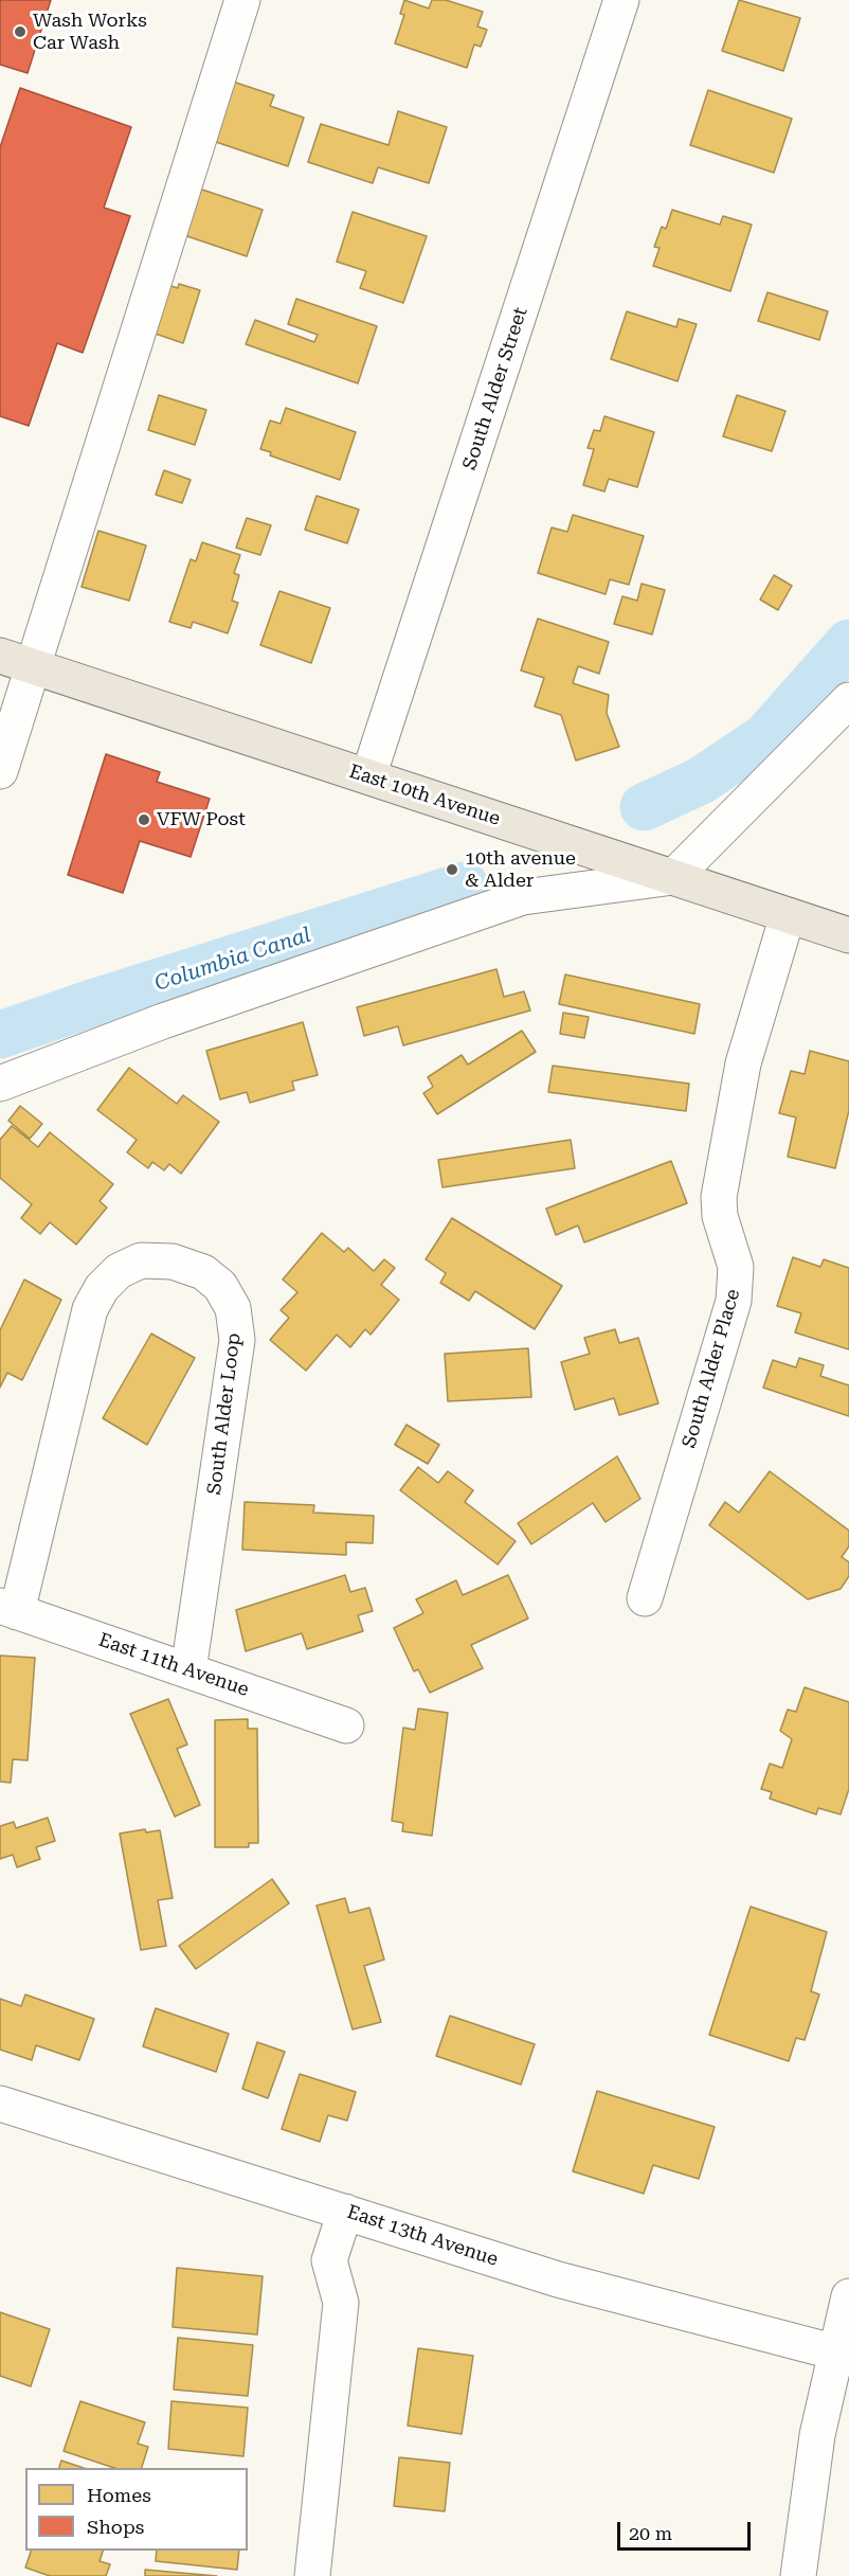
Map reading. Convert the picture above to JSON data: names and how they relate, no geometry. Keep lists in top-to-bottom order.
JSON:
{
  "streets": {
    "main road": ["East 10th Avenue"],
    "street": [
      "South Alder Street",
      "South Alder Place",
      "South Alder Loop",
      "East 11th Avenue",
      "East 13th Avenue"
    ]
  },
  "crossings": [
    ["South Alder Street", "East 10th Avenue"],
    ["East 10th Avenue", "South Alder Place"],
    ["South Alder Loop", "East 11th Avenue"]
  ],
  "water": ["Columbia Canal"],
  "places": ["Wash Works Car Wash", "VFW Post", "10th avenue & Alder"],
  "legend": ["Homes", "Shops"],
  "scale_bar": "20 m"
}
